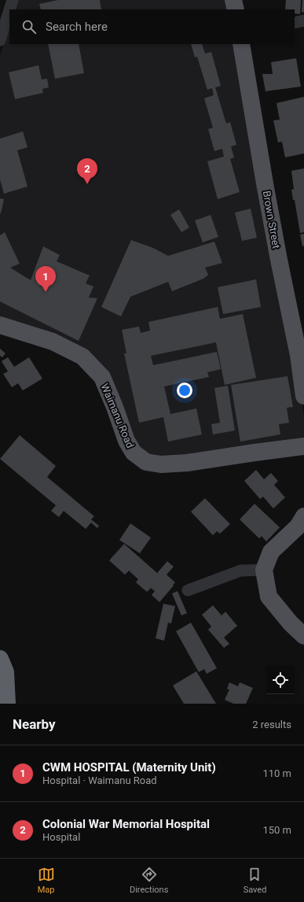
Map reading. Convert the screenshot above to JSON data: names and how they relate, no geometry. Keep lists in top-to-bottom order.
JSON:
{
  "streets": {
    "main road": ["Brown Street", "Waimanu Road"]
  },
  "page": {
    "search": "Search here",
    "pins": ["2", "1"],
    "heading": ["Nearby", "2 results"],
    "list": [
      {
        "mark": "1",
        "name": "CWM HOSPITAL (Maternity Unit)",
        "note": "Hospital · Waimanu Road",
        "value": "110 m"
      },
      {
        "mark": "2",
        "name": "Colonial War Memorial Hospital",
        "note": "Hospital",
        "value": "150 m"
      }
    ],
    "nav": ["Map", "Directions", "Saved"]
  }
}
